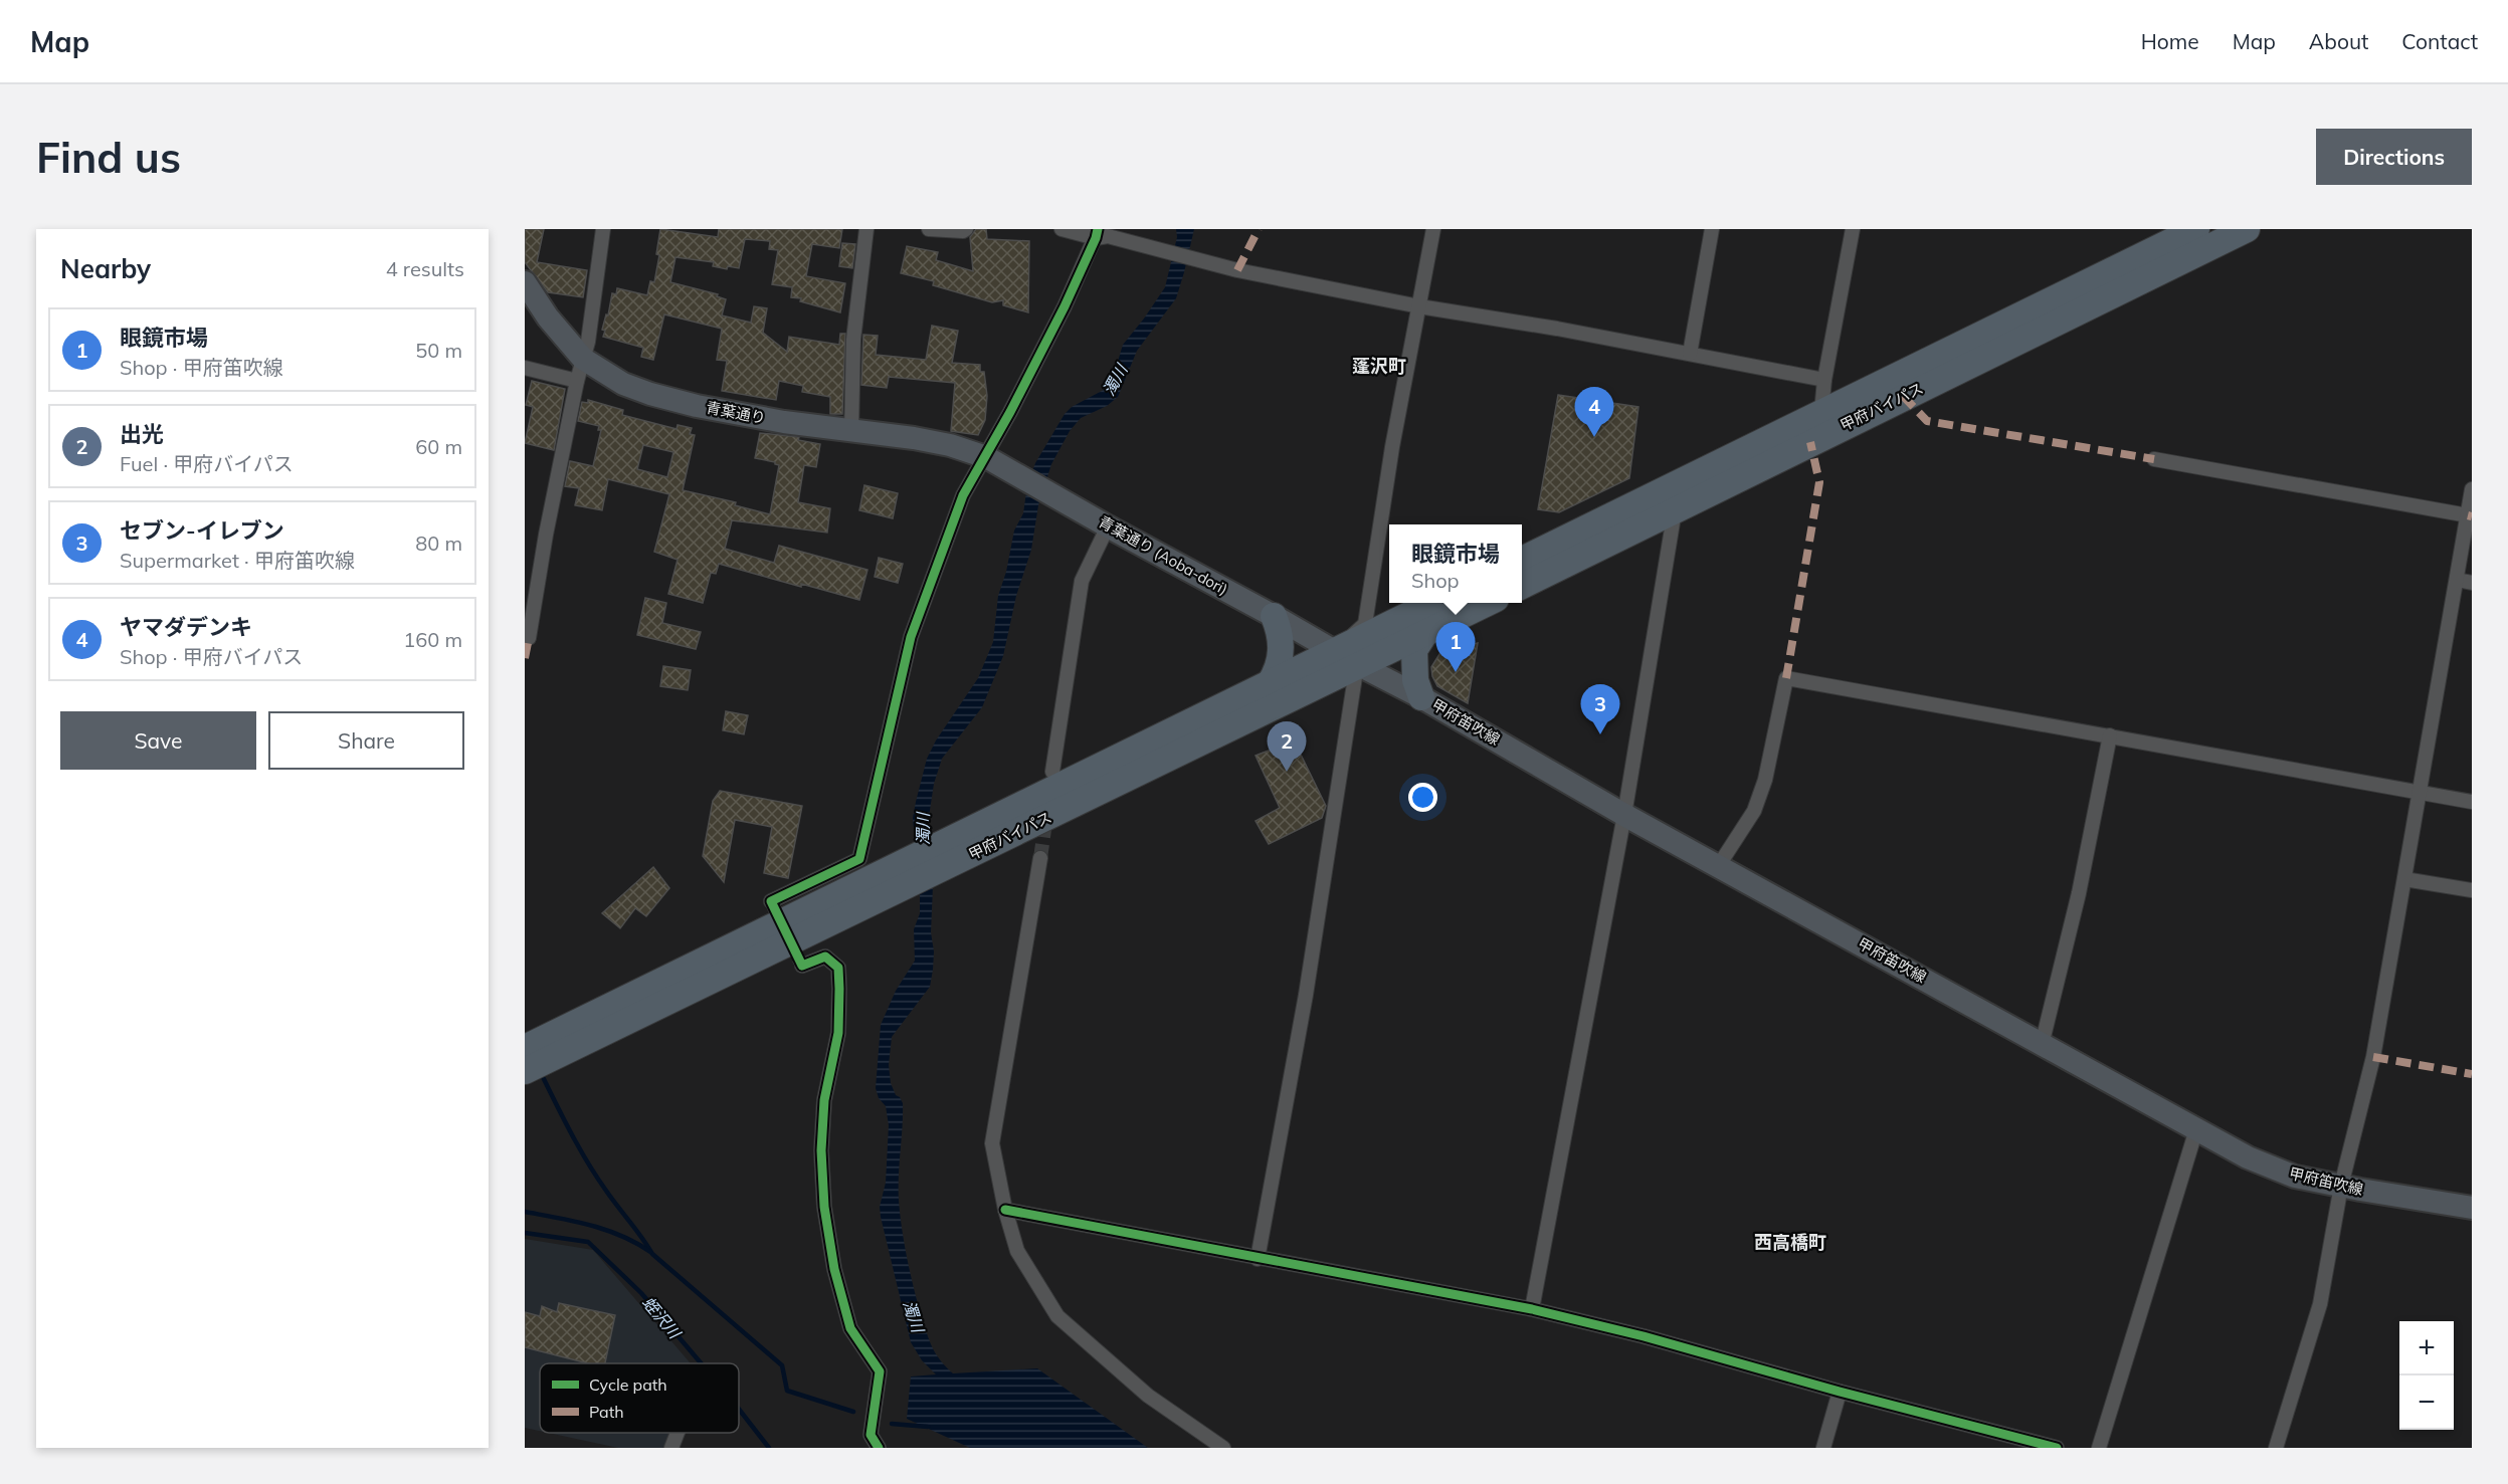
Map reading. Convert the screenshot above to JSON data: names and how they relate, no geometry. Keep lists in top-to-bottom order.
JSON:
{
  "streets": {
    "highway": ["甲府バイパス"],
    "main road": ["青葉通り", "青葉通り (Aoba-dori)", "甲府笛吹線"]
  },
  "crossings": [
    ["甲府バイパス", "青葉通り (Aoba-dori)"],
    ["甲府バイパス", "甲府笛吹線"],
    ["青葉通り", "青葉通り (Aoba-dori)"],
    ["青葉通り (Aoba-dori)", "甲府笛吹線"]
  ],
  "districts": ["蓬沢町", "西高橋町"],
  "water": ["濁川", "蛭沢川"],
  "legend": ["Cycle path", "Path"],
  "page": {
    "header": "Map",
    "nav": [
      "Home",
      "Map",
      "About",
      "Contact"
    ],
    "buttons": [
      "Directions",
      ["Save", "Share"]
    ],
    "title": "Find us",
    "heading": ["Nearby", "4 results"],
    "list": [
      {
        "mark": "1",
        "name": "眼鏡市場",
        "note": "Shop · 甲府笛吹線",
        "value": "50 m"
      },
      {
        "mark": "2",
        "name": "出光",
        "note": "Fuel · 甲府バイパス",
        "value": "60 m"
      },
      {
        "mark": "3",
        "name": "セブン-イレブン",
        "note": "Supermarket · 甲府笛吹線",
        "value": "80 m"
      },
      {
        "mark": "4",
        "name": "ヤマダデンキ",
        "note": "Shop · 甲府バイパス",
        "value": "160 m"
      }
    ],
    "pins": [
      "4",
      "1",
      "3",
      "2"
    ],
    "popup": ["眼鏡市場", "Shop"],
    "map_buttons": ["+", "−"]
  }
}
